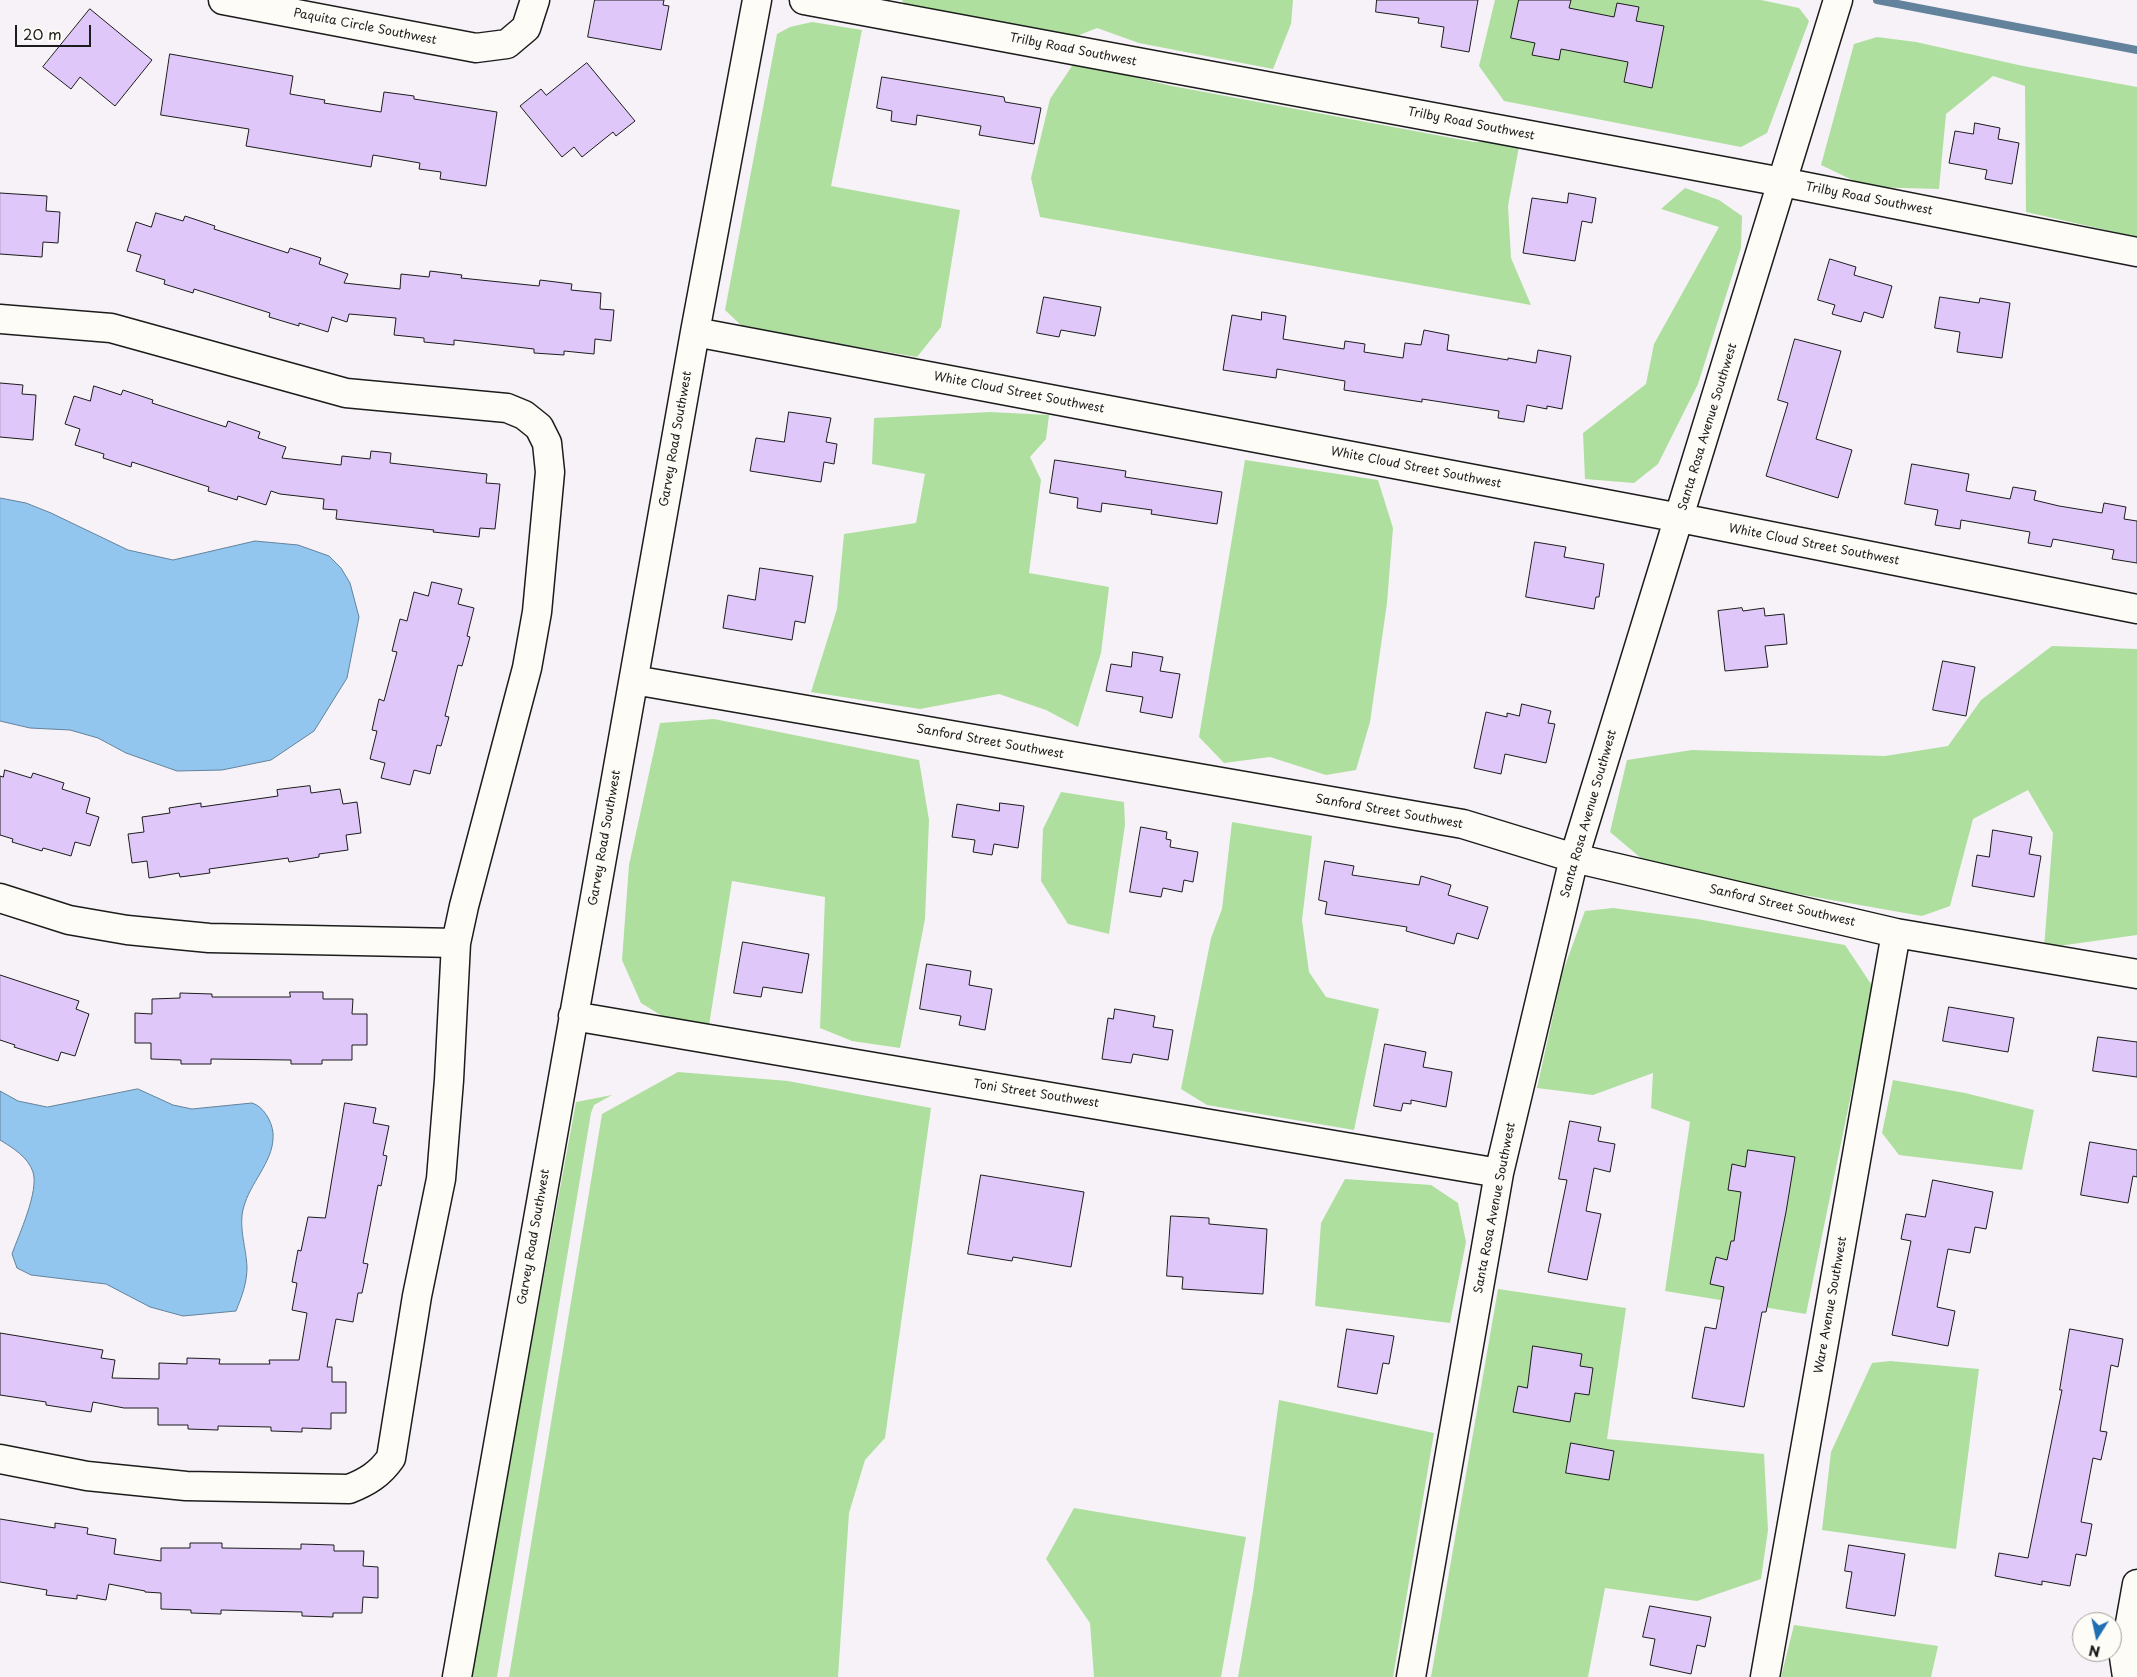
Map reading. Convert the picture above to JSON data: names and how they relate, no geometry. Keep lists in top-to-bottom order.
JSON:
{
  "streets": {
    "street": [
      "Paquita Circle Southwest",
      "Trilby Road Southwest",
      "White Cloud Street Southwest",
      "Santa Rosa Avenue Southwest",
      "Garvey Road Southwest",
      "Sanford Street Southwest",
      "Toni Street Southwest",
      "Ware Avenue Southwest"
    ]
  },
  "crossings": [
    ["Trilby Road Southwest", "Santa Rosa Avenue Southwest"],
    ["White Cloud Street Southwest", "Santa Rosa Avenue Southwest"],
    ["White Cloud Street Southwest", "Garvey Road Southwest"],
    ["Santa Rosa Avenue Southwest", "Sanford Street Southwest"],
    ["Santa Rosa Avenue Southwest", "Toni Street Southwest"],
    ["Garvey Road Southwest", "Sanford Street Southwest"],
    ["Garvey Road Southwest", "Toni Street Southwest"],
    ["Sanford Street Southwest", "Ware Avenue Southwest"]
  ],
  "scale_bar": "20 m",
  "north": "bottom"
}
